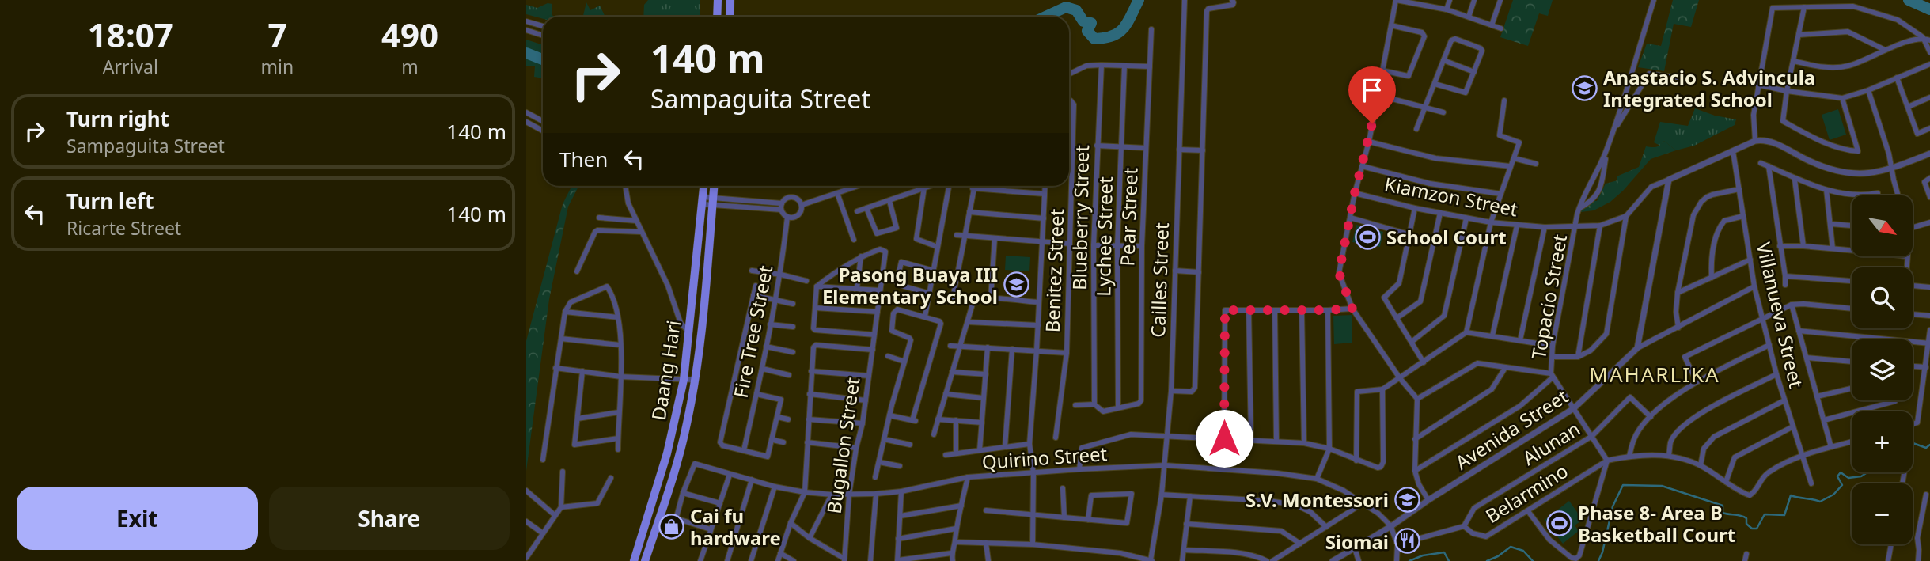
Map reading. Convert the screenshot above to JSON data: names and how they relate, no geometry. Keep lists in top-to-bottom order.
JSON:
{
  "streets": {
    "main road": ["Daang Hari"],
    "street": [
      "Kiamzon Street",
      "Pear Street",
      "Blueberry Street",
      "Lychee Street",
      "Benitez Street",
      "Cailles Street",
      "Topacio Street",
      "Villanueva Street",
      "Fire Tree Street",
      "Avenida Street",
      "Alunan",
      "Bugallon Street",
      "Quirino Street",
      "Belarmino"
    ]
  },
  "crossings": [
    ["Kiamzon Street", "Topacio Street"],
    ["Pear Street", "Lychee Street"],
    ["Cailles Street", "Quirino Street"],
    ["Topacio Street", "Avenida Street"],
    ["Topacio Street", "Alunan"],
    ["Topacio Street", "Belarmino"],
    ["Avenida Street", "Quirino Street"],
    ["Alunan", "Belarmino"],
    ["Bugallon Street", "Quirino Street"]
  ],
  "districts": ["MAHARLIKA"],
  "places": {
    "school or university": ["Anastacio S. Advincula Integrated School", "Pasong Buaya III Elementary School", "S.V. Montessori"],
    "sports": ["School Court", "Phase 8- Area B Basketball Court"],
    "shop": ["Cai fu hardware"],
    "restaurant": ["Siomai"]
  },
  "north": "bottom right",
  "page": {
    "eta": [
      "18:07",
      "Arrival",
      "7",
      "min",
      "490",
      "m"
    ],
    "turn": ["140 m", "Sampaguita Street"],
    "list": [
      {
        "name": "Turn right",
        "note": "Sampaguita Street",
        "value": "140 m"
      },
      {
        "name": "Turn left",
        "note": "Ricarte Street",
        "value": "140 m"
      }
    ],
    "then": "Then",
    "map_buttons": ["+", "−"],
    "buttons": ["Exit", "Share"]
  }
}
